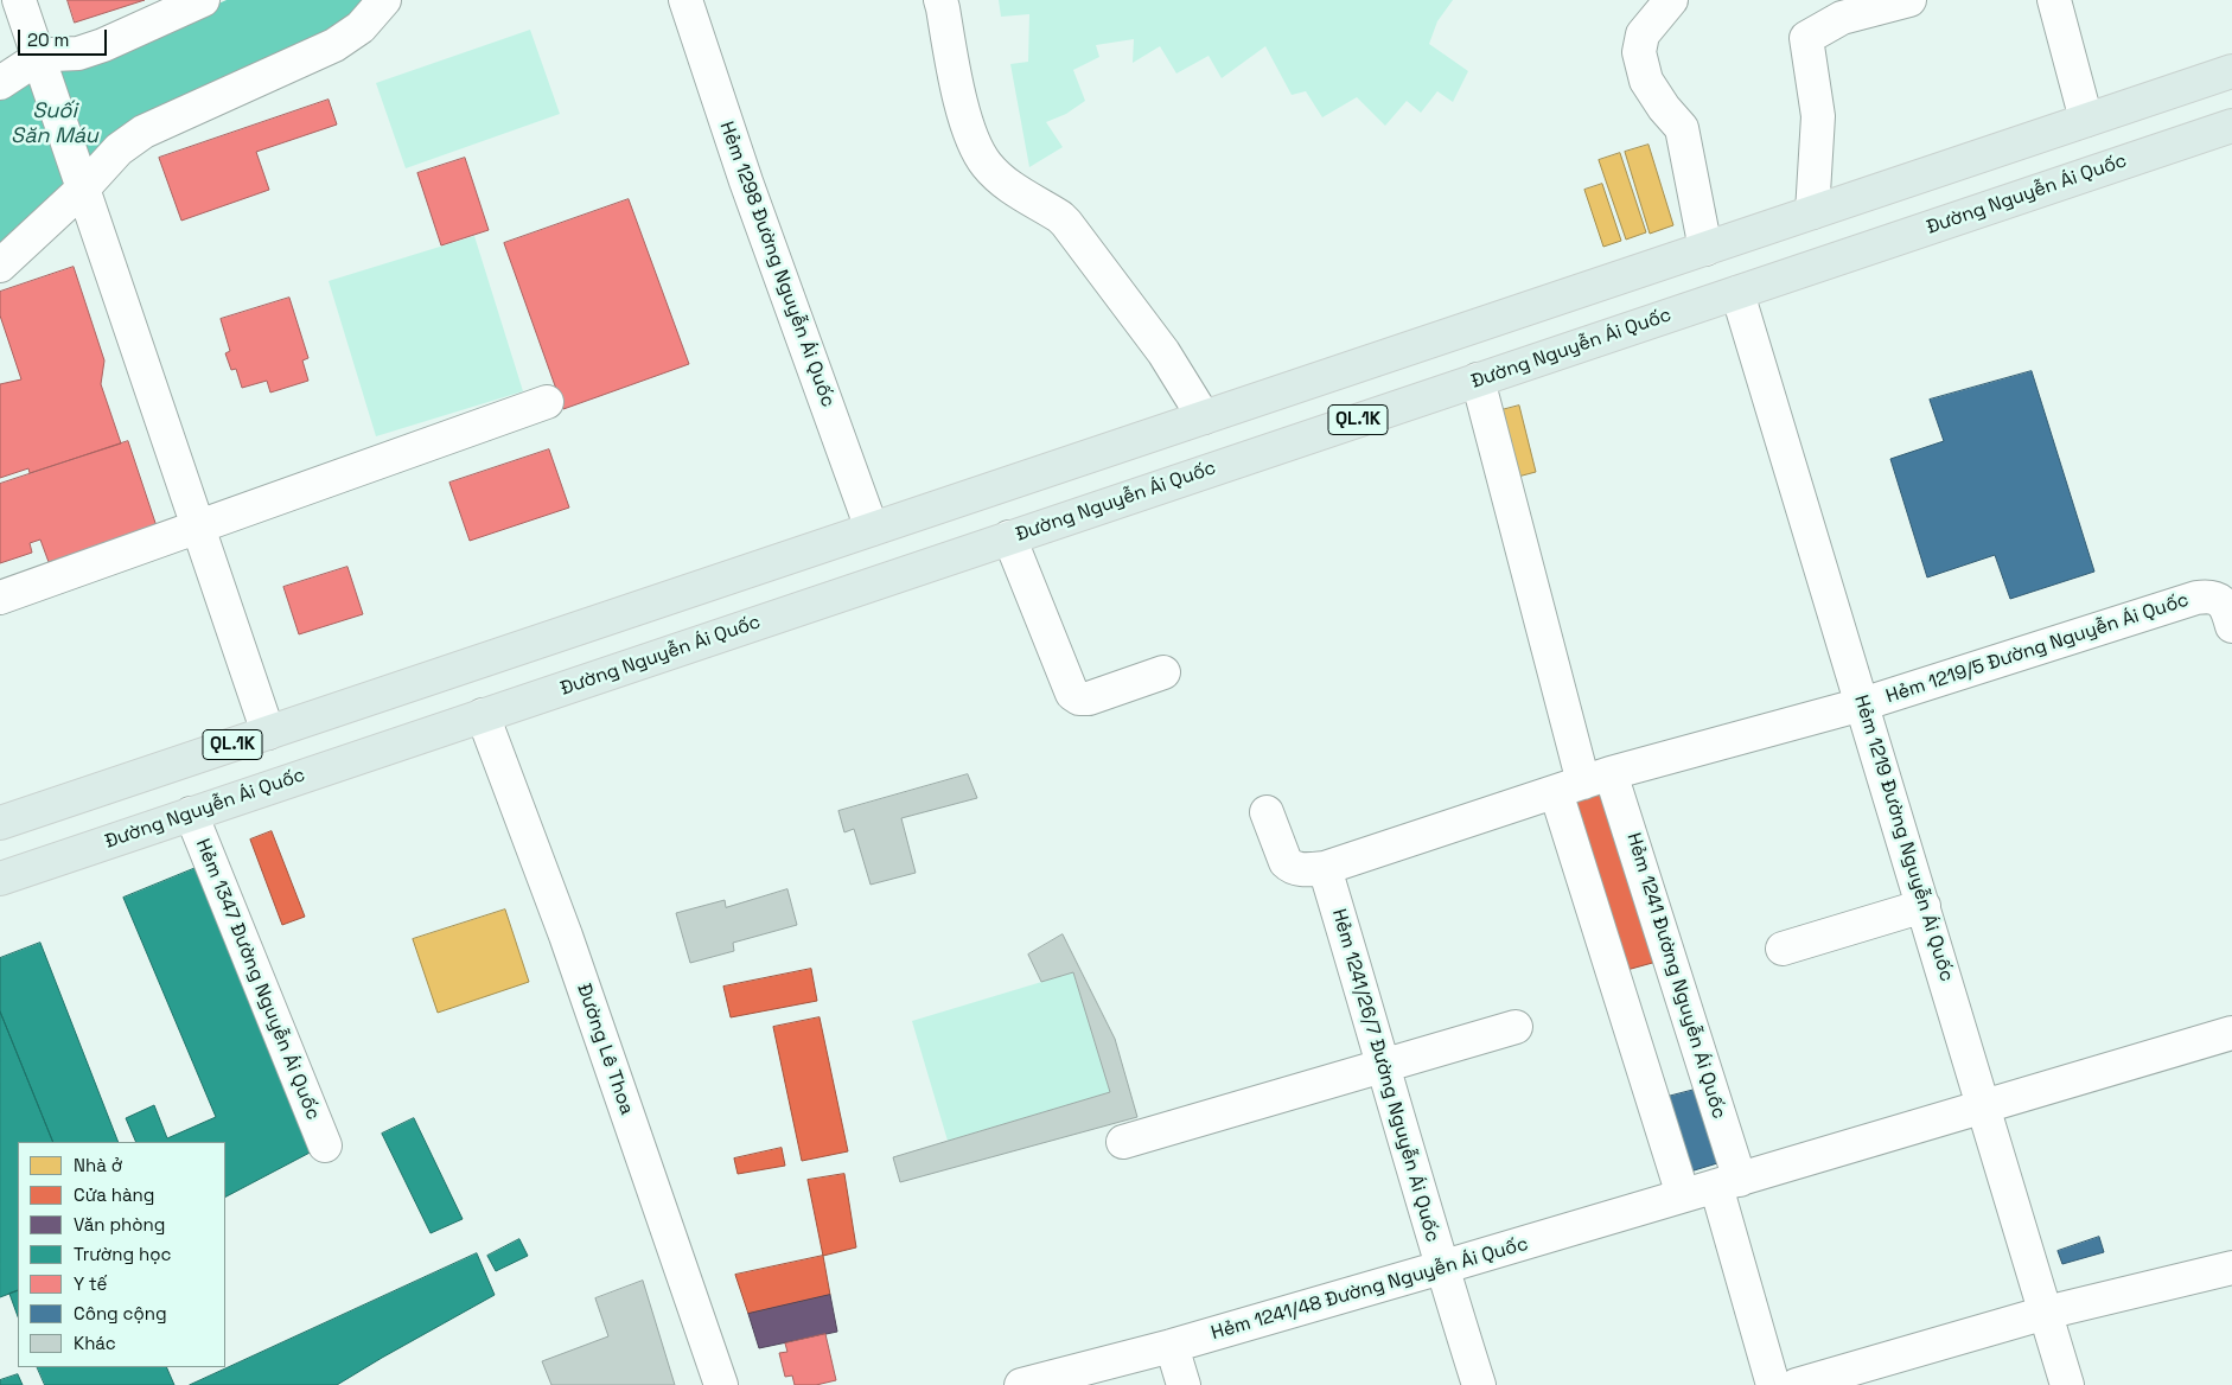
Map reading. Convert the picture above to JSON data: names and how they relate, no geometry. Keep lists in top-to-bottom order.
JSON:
{
  "streets": {
    "main road": ["Đường Nguyễn Ái Quốc", "QL.1K"],
    "street": [
      "Hẻm 1298 Đường Nguyễn Ái Quốc",
      "Hẻm 1219/5 Đường Nguyễn Ái Quốc",
      "Hẻm 1219 Đường Nguyễn Ái Quốc",
      "Hẻm 1241 Đường Nguyễn Ái Quốc",
      "Hẻm 1347 Đường Nguyễn Ái Quốc",
      "Đường Lê Thoa",
      "Hẻm 1241/26/7 Đường Nguyễn Ái Quốc",
      "Hẻm 1241/48 Đường Nguyễn Ái Quốc"
    ]
  },
  "crossings": [
    ["Đường Nguyễn Ái Quốc", "Hẻm 1219 Đường Nguyễn Ái Quốc"],
    ["Đường Nguyễn Ái Quốc", "Hẻm 1241 Đường Nguyễn Ái Quốc"],
    ["Đường Nguyễn Ái Quốc", "Hẻm 1347 Đường Nguyễn Ái Quốc"],
    ["Đường Nguyễn Ái Quốc", "Đường Lê Thoa"],
    ["Hẻm 1298 Đường Nguyễn Ái Quốc", "QL.1K"],
    ["Hẻm 1219/5 Đường Nguyễn Ái Quốc", "Hẻm 1219 Đường Nguyễn Ái Quốc"],
    ["Hẻm 1219 Đường Nguyễn Ái Quốc", "Hẻm 1241/48 Đường Nguyễn Ái Quốc"],
    ["Hẻm 1241 Đường Nguyễn Ái Quốc", "Hẻm 1241/48 Đường Nguyễn Ái Quốc"],
    ["Hẻm 1241/26/7 Đường Nguyễn Ái Quốc", "Hẻm 1241/48 Đường Nguyễn Ái Quốc"]
  ],
  "water": ["Suối Săn Máu"],
  "legend": [
    "Nhà ở",
    "Cửa hàng",
    "Văn phòng",
    "Trường học",
    "Y tế",
    "Công cộng",
    "Khác"
  ],
  "scale_bar": "20 m"
}
